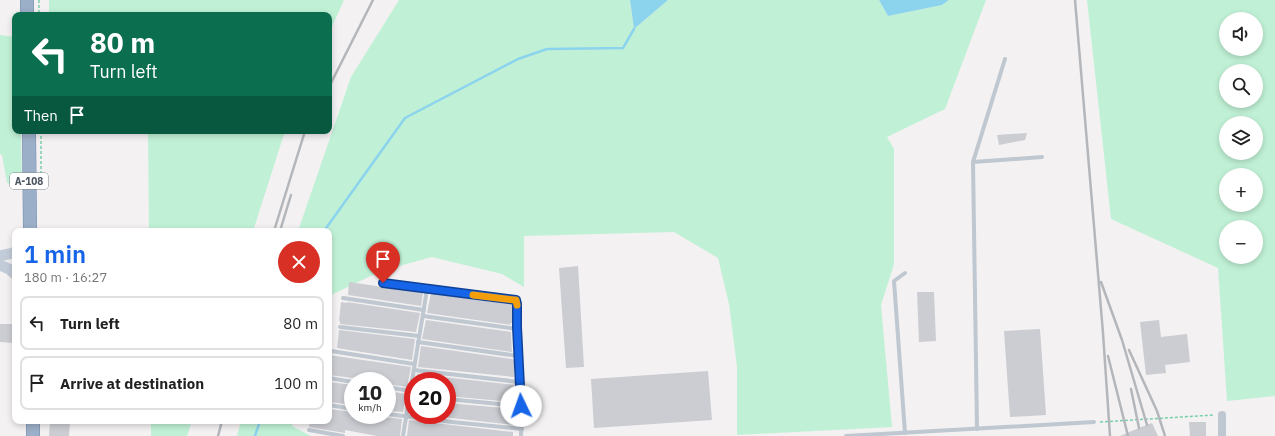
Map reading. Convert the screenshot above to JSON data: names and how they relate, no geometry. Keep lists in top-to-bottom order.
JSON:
{
  "streets": {
    "highway": ["А-108"]
  },
  "page": {
    "map_buttons": ["+", "−"],
    "turn": ["80 m", "Turn left"],
    "then": "Then",
    "heading": ["1 min", "180 m · 16:27"],
    "list": [
      {
        "name": "Turn left",
        "value": "80 m"
      },
      {
        "name": "Arrive at destination",
        "value": "100 m"
      }
    ],
    "speed": "10 km/h",
    "limit": "20"
  }
}
